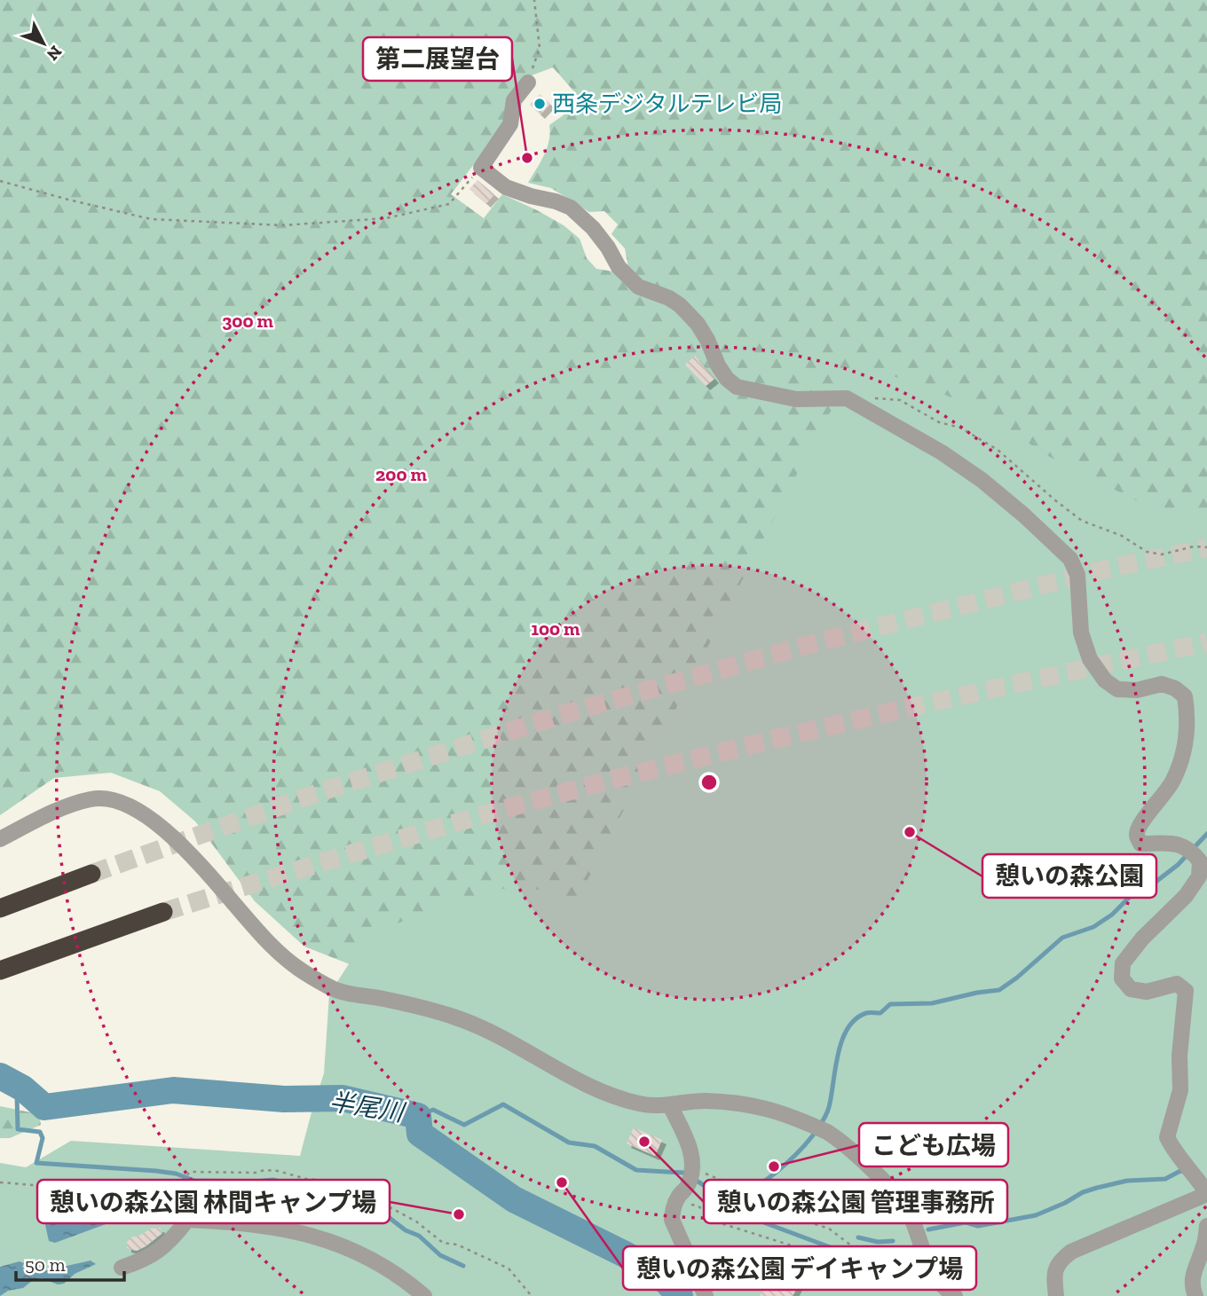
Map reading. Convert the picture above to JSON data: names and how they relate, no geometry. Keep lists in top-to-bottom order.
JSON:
{
  "water": ["半尾川"],
  "places": [
    "西条デジタルテレビ局",
    "第二展望台",
    "憩いの森公園",
    "憩いの森公園 管理事務所",
    "こども広場",
    "憩いの森公園 デイキャンプ場",
    "憩いの森公園 林間キャンプ場"
  ],
  "scale_bar": "50 m",
  "north": "bottom right",
  "rings": ["300 m", "200 m", "100 m"]
}
